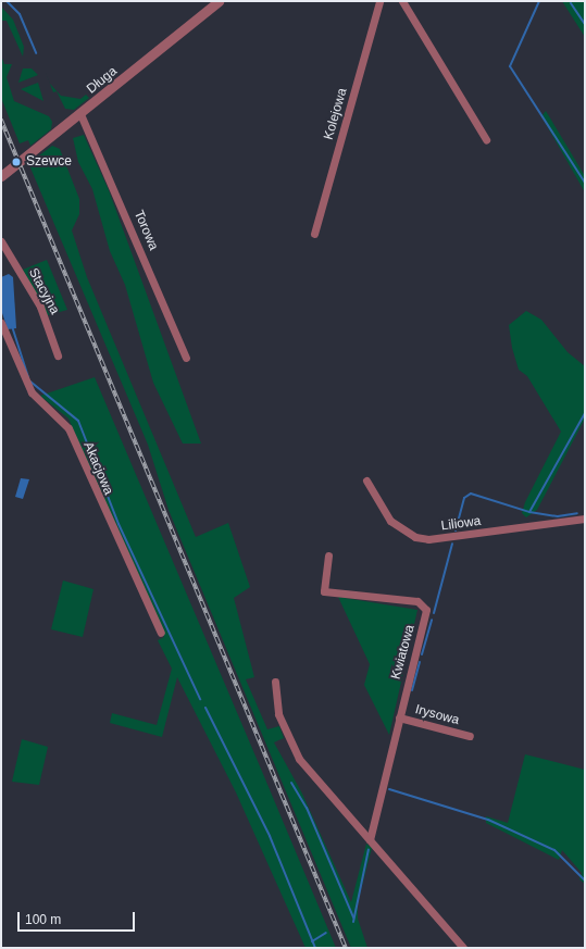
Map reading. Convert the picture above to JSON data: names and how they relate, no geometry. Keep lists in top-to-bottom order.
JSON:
{
  "streets": {
    "street": [
      "Długa",
      "Kolejowa",
      "Torowa",
      "Stacyjna",
      "Akacjowa",
      "Liliowa",
      "Kwiatowa",
      "Irysowa"
    ]
  },
  "crossings": [
    ["Długa", "Torowa"],
    ["Kwiatowa", "Irysowa"]
  ],
  "places": ["Szewce"],
  "scale_bar": "100 m"
}
